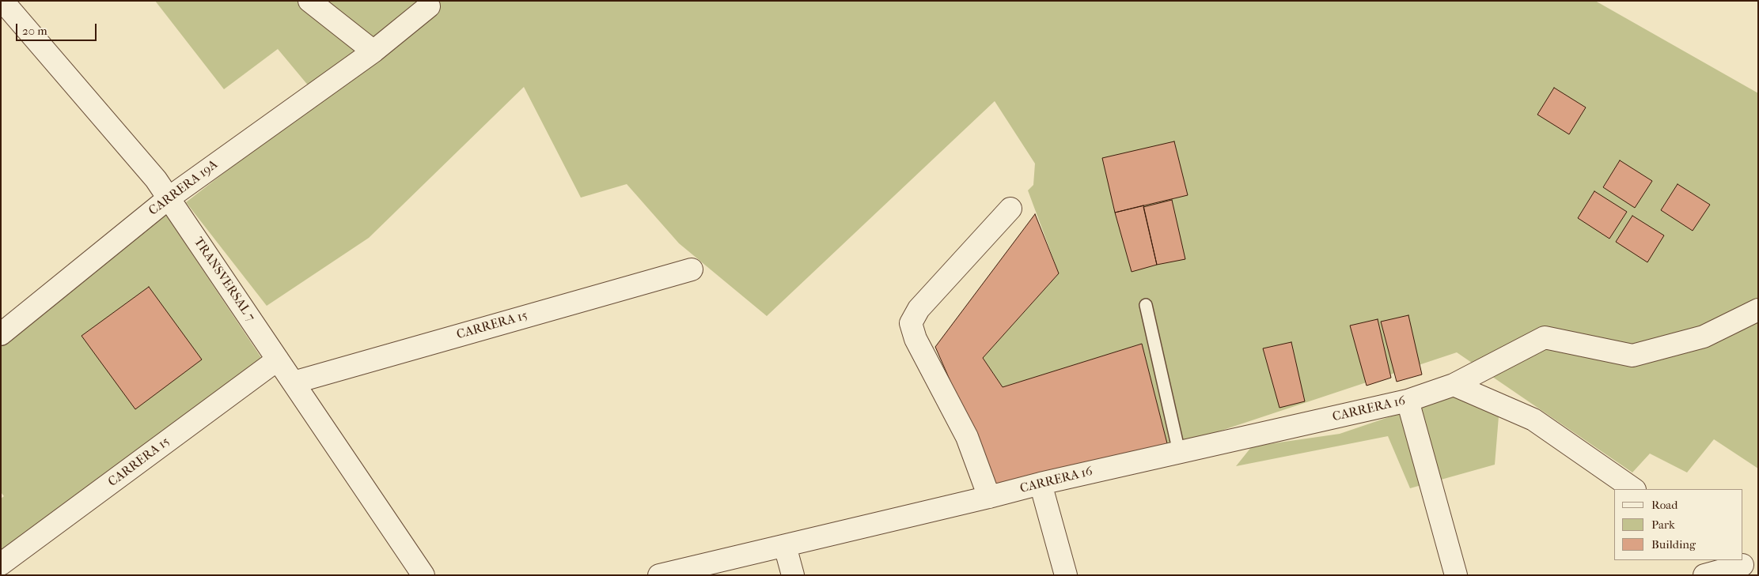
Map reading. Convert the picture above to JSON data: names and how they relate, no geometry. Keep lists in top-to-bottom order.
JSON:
{
  "streets": {
    "street": [
      "CARRERA 19A",
      "TRANSVERSAL 7",
      "CARRERA 15",
      "CARRERA 16"
    ]
  },
  "crossings": [
    ["CARRERA 19A", "TRANSVERSAL 7"],
    ["TRANSVERSAL 7", "CARRERA 15"]
  ],
  "legend": ["Road", "Park", "Building"],
  "scale_bar": "20 m"
}
